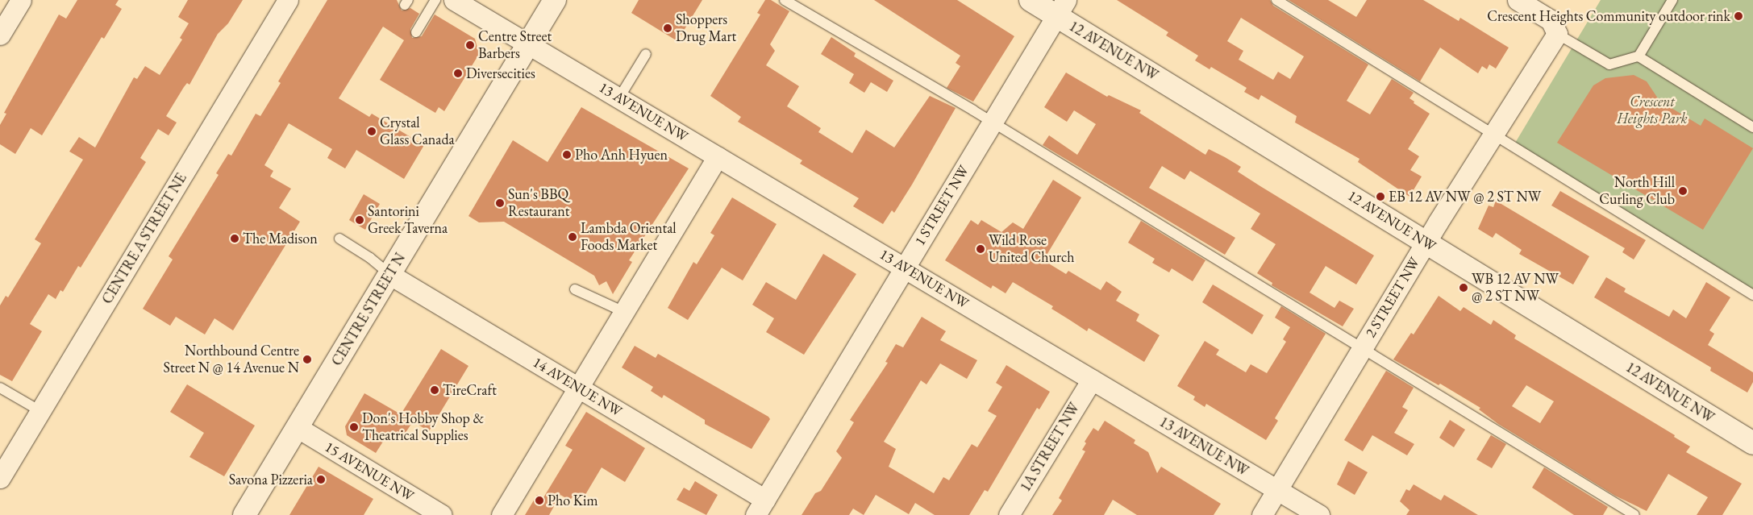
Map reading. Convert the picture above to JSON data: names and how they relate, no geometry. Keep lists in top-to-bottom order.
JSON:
{
  "streets": {
    "street": [
      "12 AVENUE NW",
      "13 AVENUE NW",
      "1 STREET NW",
      "CENTRE A STREET NE",
      "2 STREET NW",
      "CENTRE STREET N",
      "14 AVENUE NW",
      "1A STREET NW",
      "15 AVENUE NW"
    ]
  },
  "crossings": [
    ["12 AVENUE NW", "1 STREET NW"],
    ["12 AVENUE NW", "2 STREET NW"],
    ["13 AVENUE NW", "1 STREET NW"],
    ["13 AVENUE NW", "2 STREET NW"],
    ["13 AVENUE NW", "CENTRE STREET N"],
    ["13 AVENUE NW", "1A STREET NW"],
    ["1 STREET NW", "14 AVENUE NW"],
    ["CENTRE STREET N", "14 AVENUE NW"],
    ["CENTRE STREET N", "15 AVENUE NW"]
  ],
  "parks": ["Crescent Heights Park"],
  "places": [
    "Crescent Heights Community outdoor rink",
    "Shoppers Drug Mart",
    "Centre Street Barbers",
    "Diversecities",
    "Crystal Glass Canada",
    "Pho Anh Hyuen",
    "North Hill Curling Club",
    "EB 12 AV NW @ 2 ST NW",
    "Sun's BBQ Restaurant",
    "Santorini Greek Taverna",
    "Lambda Oriental Foods Market",
    "The Madison",
    "Wild Rose United Church",
    "WB 12 AV NW @ 2 ST NW",
    "Northbound Centre Street N @ 14 Avenue N",
    "TireCraft",
    "Don's Hobby Shop & Theatrical Supplies",
    "Savona Pizzeria",
    "Pho Kim"
  ]
}
